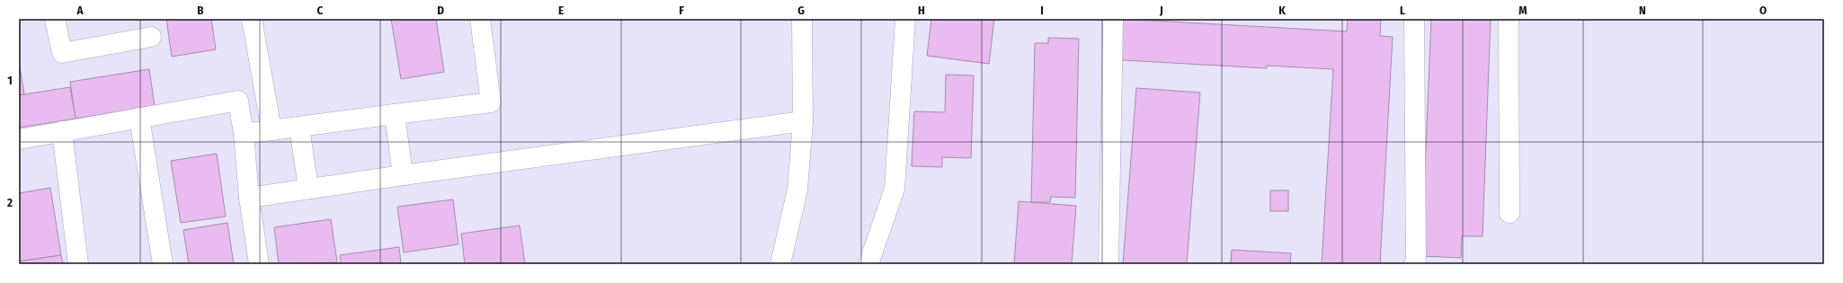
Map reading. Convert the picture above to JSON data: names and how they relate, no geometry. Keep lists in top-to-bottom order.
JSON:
{
  "grid": {
    "columns": [
      "A",
      "B",
      "C",
      "D",
      "E",
      "F",
      "G",
      "H",
      "I",
      "J",
      "K",
      "L",
      "M",
      "N",
      "O"
    ],
    "rows": ["1", "2"]
  }
}
